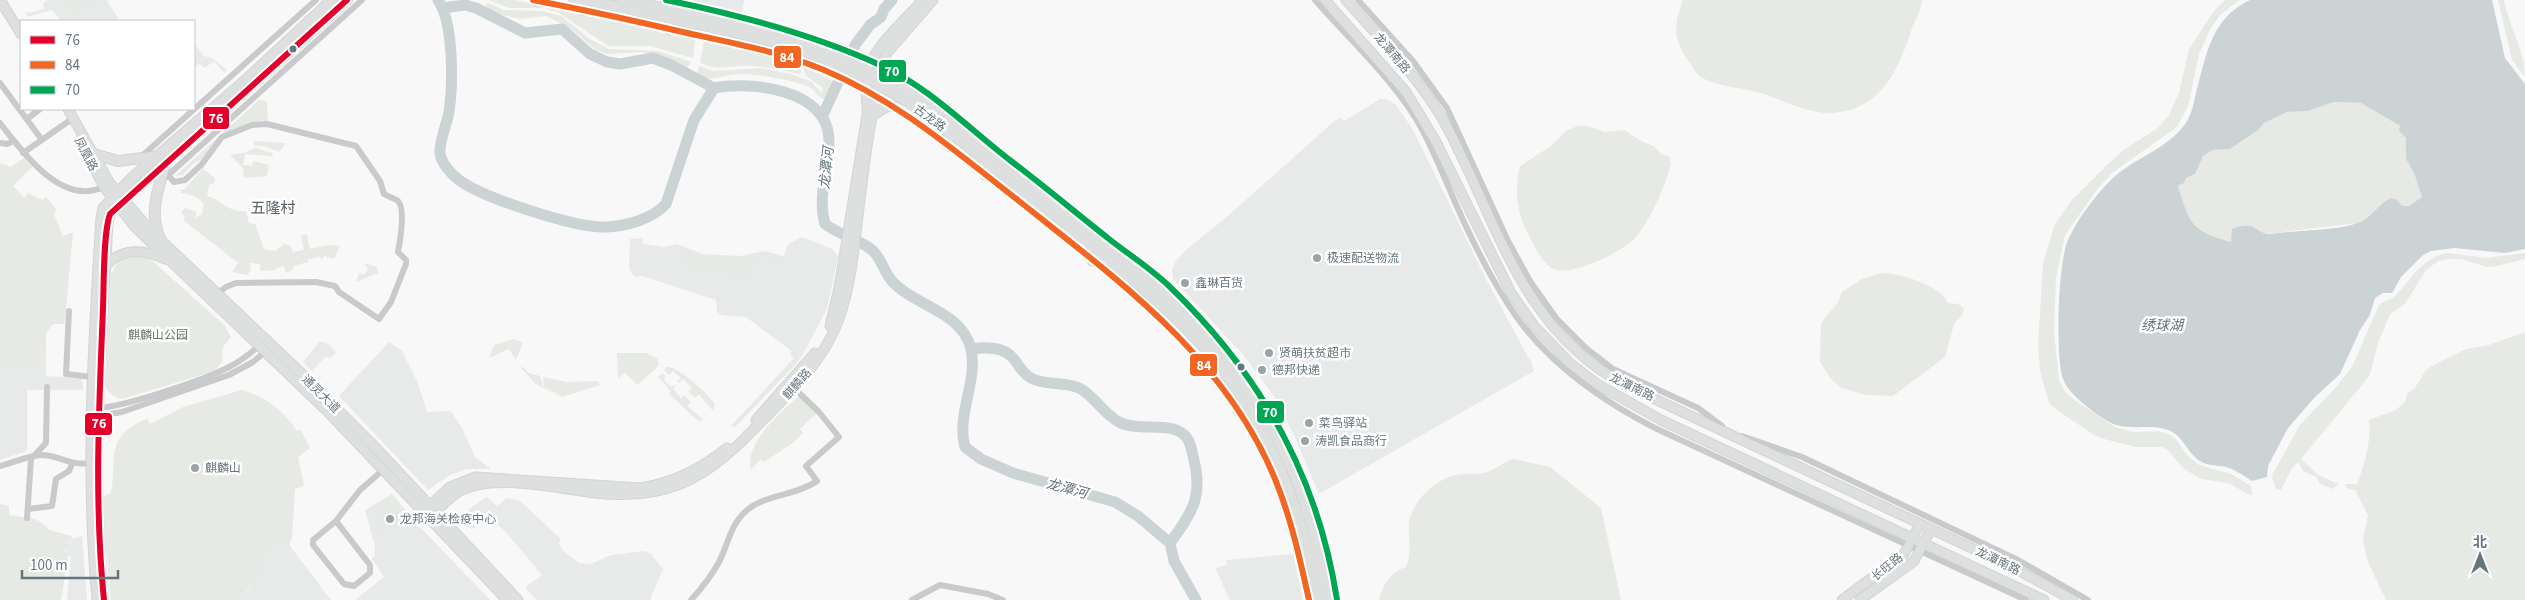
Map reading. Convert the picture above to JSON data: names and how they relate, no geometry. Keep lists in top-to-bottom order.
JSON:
{
  "streets": {
    "main road": [
      "龙潭南路",
      "古龙路",
      "凤凰路",
      "麒麟路",
      "通灵大道",
      "长旺路"
    ]
  },
  "crossings": [
    ["龙潭南路", "长旺路"],
    ["古龙路", "麒麟路"],
    ["凤凰路", "通灵大道"],
    ["麒麟路", "通灵大道"]
  ],
  "districts": ["五隆村"],
  "water": ["龙潭河", "绣球湖"],
  "parks": ["麒麟山公园"],
  "places": [
    "极速配送物流",
    "鑫琳百货",
    "贤萌扶贫超市",
    "德邦快递",
    "菜鸟驿站",
    "涛凯食品商行",
    "麒麟山",
    "龙邦海关检疫中心"
  ],
  "lines": ["transit line 76", "transit line 84", "transit line 70"],
  "legend": ["76", "84", "70"],
  "scale_bar": "100 m",
  "north": "top"
}
